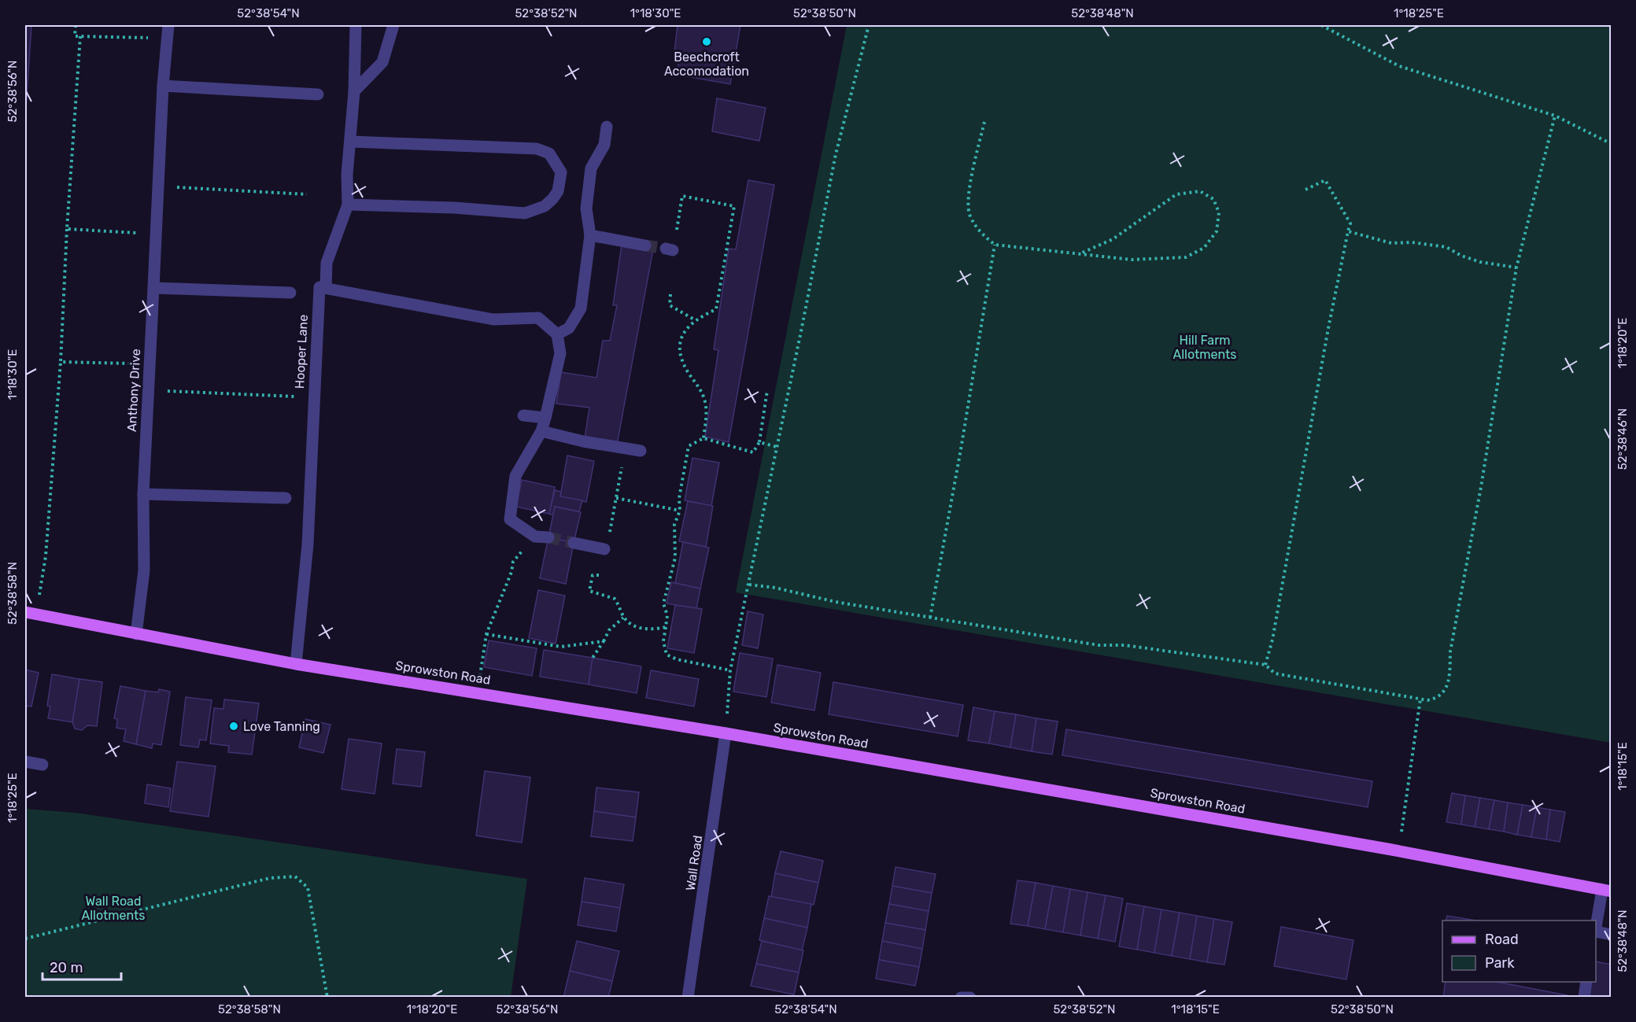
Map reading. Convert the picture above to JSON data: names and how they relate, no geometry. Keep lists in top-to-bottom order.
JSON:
{
  "streets": {
    "main road": ["Sprowston Road"],
    "street": ["Hooper Lane", "Anthony Drive", "Wall Road"]
  },
  "crossings": [
    ["Hooper Lane", "Sprowston Road"],
    ["Anthony Drive", "Sprowston Road"],
    ["Sprowston Road", "Wall Road"]
  ],
  "parks": ["Hill Farm Allotments", "Wall Road Allotments"],
  "places": ["Beechcroft Accomodation", "Love Tanning"],
  "legend": ["Road", "Park"],
  "scale_bar": "20 m",
  "coordinates": [
    "52°38'54\"N",
    "52°38'52\"N",
    "1°18'30\"E",
    "52°38'50\"N",
    "52°38'48\"N",
    "1°18'25\"E",
    "52°38'56\"N",
    "1°18'20\"E",
    "52°38'46\"N",
    "52°38'58\"N",
    "1°18'15\"E"
  ]
}
